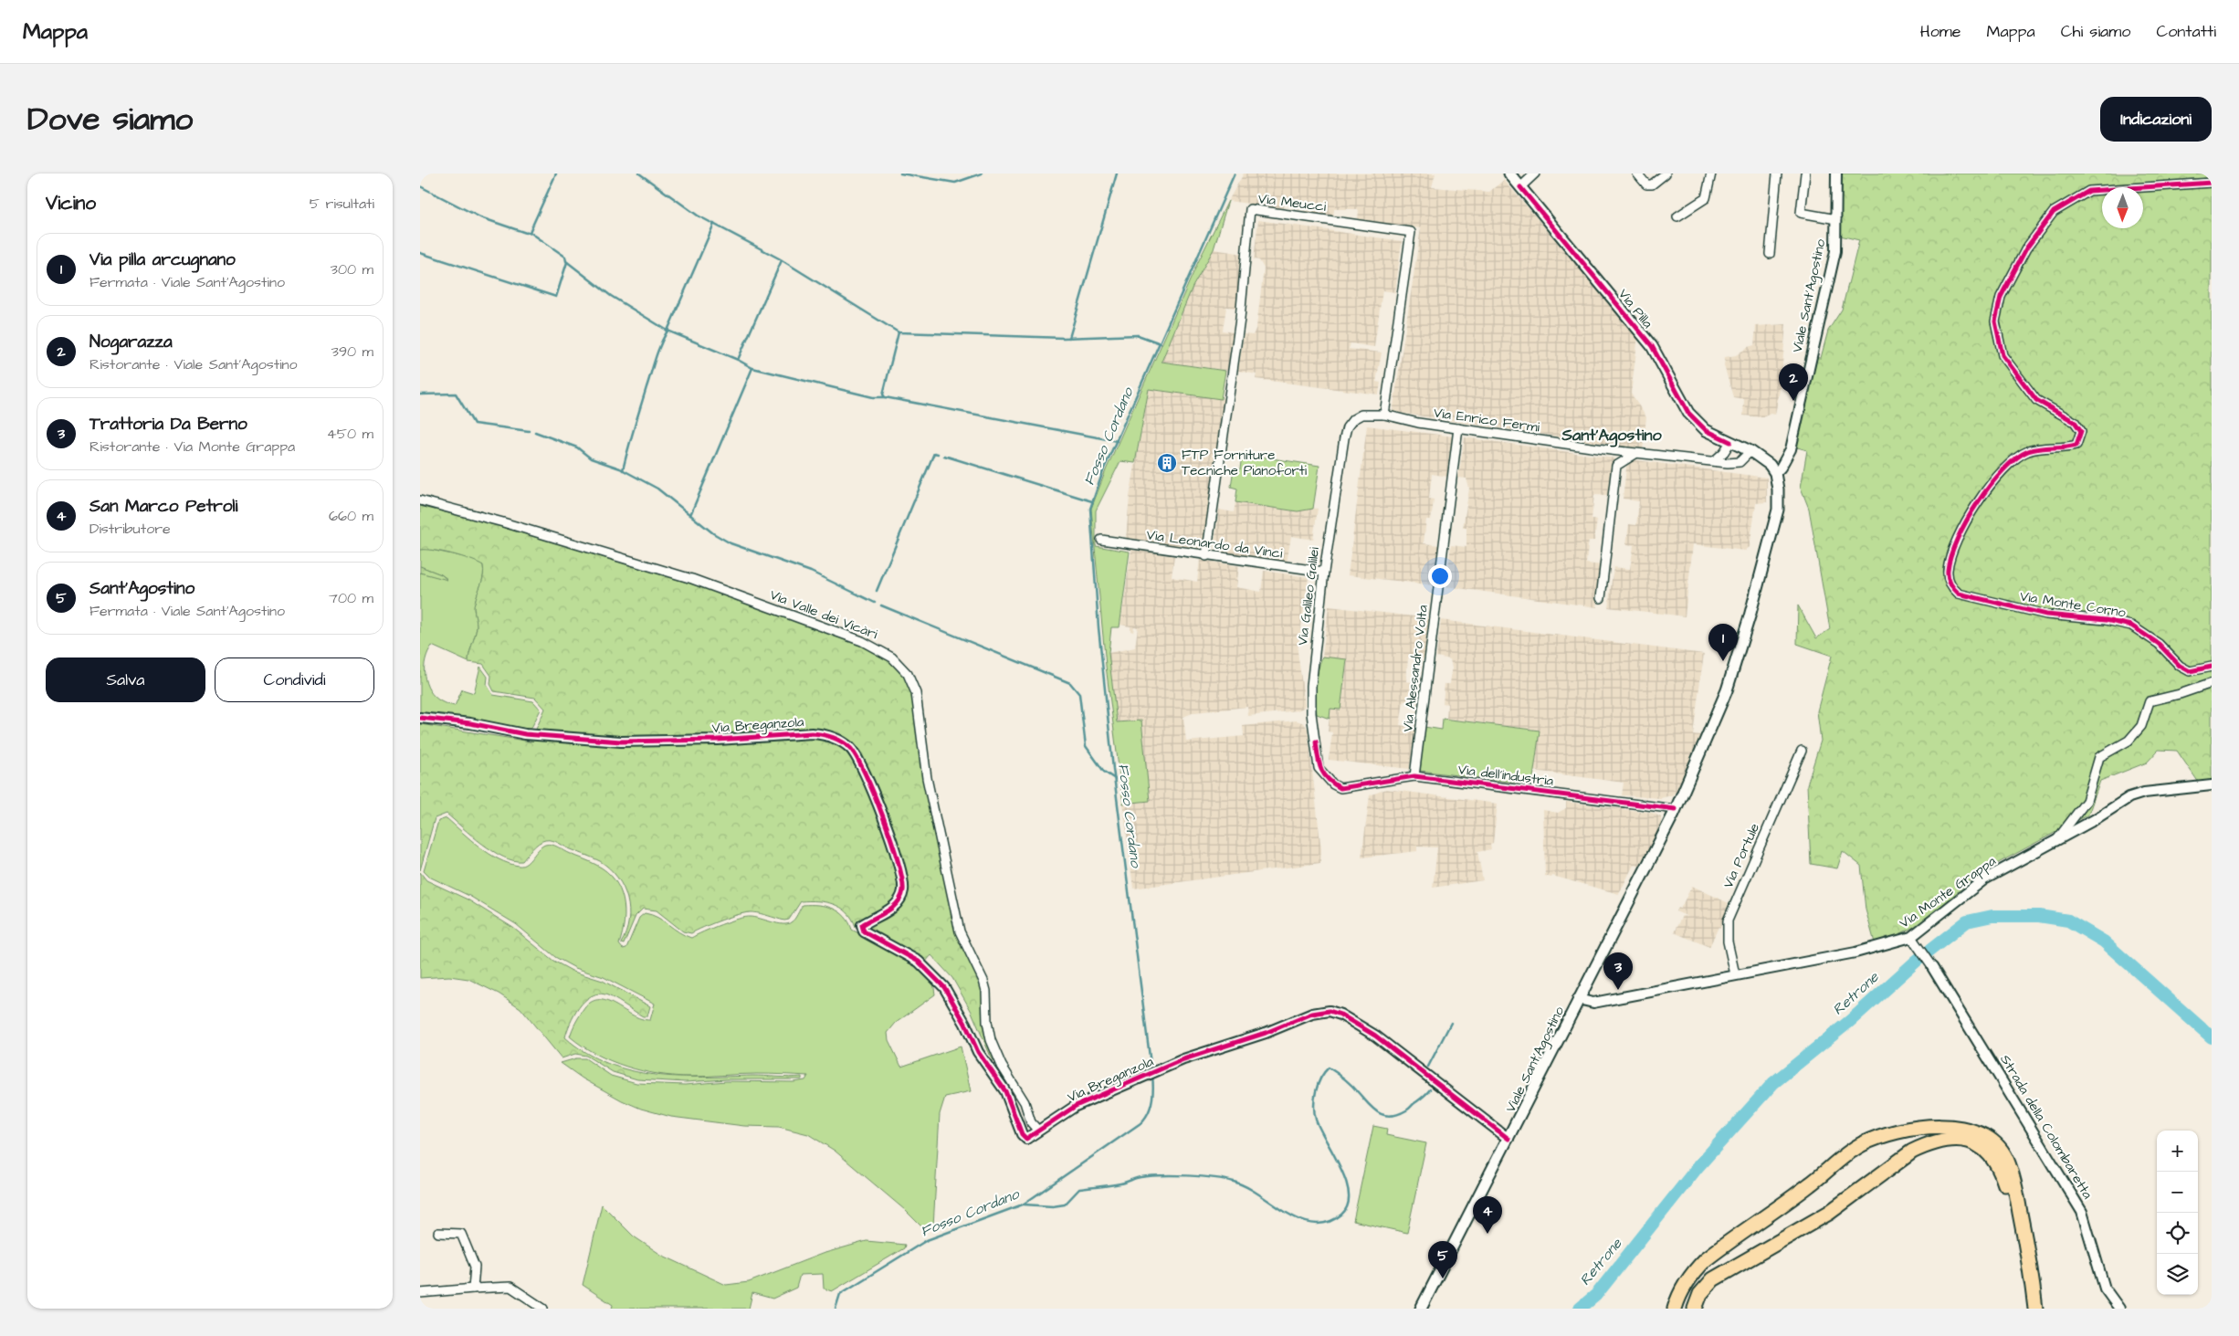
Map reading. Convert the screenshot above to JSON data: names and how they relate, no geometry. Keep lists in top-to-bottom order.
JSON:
{
  "streets": {
    "main road": ["Viale Sant'Agostino", "Via Pilla"],
    "street": [
      "Via Meucci",
      "Via Enrico Fermi",
      "Via Leonardo da Vinci",
      "Via Galileo Galilei",
      "Via Monte Corno",
      "Via Valle dei Vicàri",
      "Via Alessandro Volta",
      "Via Breganzola",
      "Via dell'industria",
      "Via Portule",
      "Via Monte Grappa",
      "Strada della Colombaretta"
    ]
  },
  "crossings": [
    ["Via Meucci", "Via Enrico Fermi"],
    ["Via Meucci", "Via Leonardo da Vinci"],
    ["Viale Sant'Agostino", "Via Pilla"],
    ["Viale Sant'Agostino", "Via Breganzola"],
    ["Viale Sant'Agostino", "Via dell'industria"],
    ["Viale Sant'Agostino", "Via Monte Grappa"],
    ["Via Pilla", "Via Enrico Fermi"],
    ["Via Enrico Fermi", "Via Galileo Galilei"],
    ["Via Enrico Fermi", "Via Alessandro Volta"],
    ["Via Leonardo da Vinci", "Via Galileo Galilei"],
    ["Via Galileo Galilei", "Via dell'industria"],
    ["Via Valle dei Vicàri", "Via Breganzola"],
    ["Via Alessandro Volta", "Via dell'industria"],
    ["Via Portule", "Via Monte Grappa"]
  ],
  "districts": ["Sant'Agostino"],
  "water": ["Fosso Cordano", "Retrone"],
  "places": {
    "building": ["FTP Forniture Tecniche Pianoforti"]
  },
  "north": "bottom",
  "page": {
    "header": "Mappa",
    "nav": [
      "Home",
      "Mappa",
      "Chi siamo",
      "Contatti"
    ],
    "title": "Dove siamo",
    "buttons": [
      "Indicazioni",
      ["Salva", "Condividi"]
    ],
    "heading": ["Vicino", "5 risultati"],
    "list": [
      {
        "mark": "1",
        "name": "Via pilla arcugnano",
        "note": "Fermata · Viale Sant'Agostino",
        "value": "300 m"
      },
      {
        "mark": "2",
        "name": "Nogarazza",
        "note": "Ristorante · Viale Sant'Agostino",
        "value": "390 m"
      },
      {
        "mark": "3",
        "name": "Trattoria Da Berno",
        "note": "Ristorante · Via Monte Grappa",
        "value": "450 m"
      },
      {
        "mark": "4",
        "name": "San Marco Petroli",
        "note": "Distributore",
        "value": "660 m"
      },
      {
        "mark": "5",
        "name": "Sant'Agostino",
        "note": "Fermata · Viale Sant'Agostino",
        "value": "700 m"
      }
    ],
    "pins": [
      "2",
      "1",
      "3",
      "4",
      "5"
    ],
    "map_buttons": ["+", "−"]
  }
}
